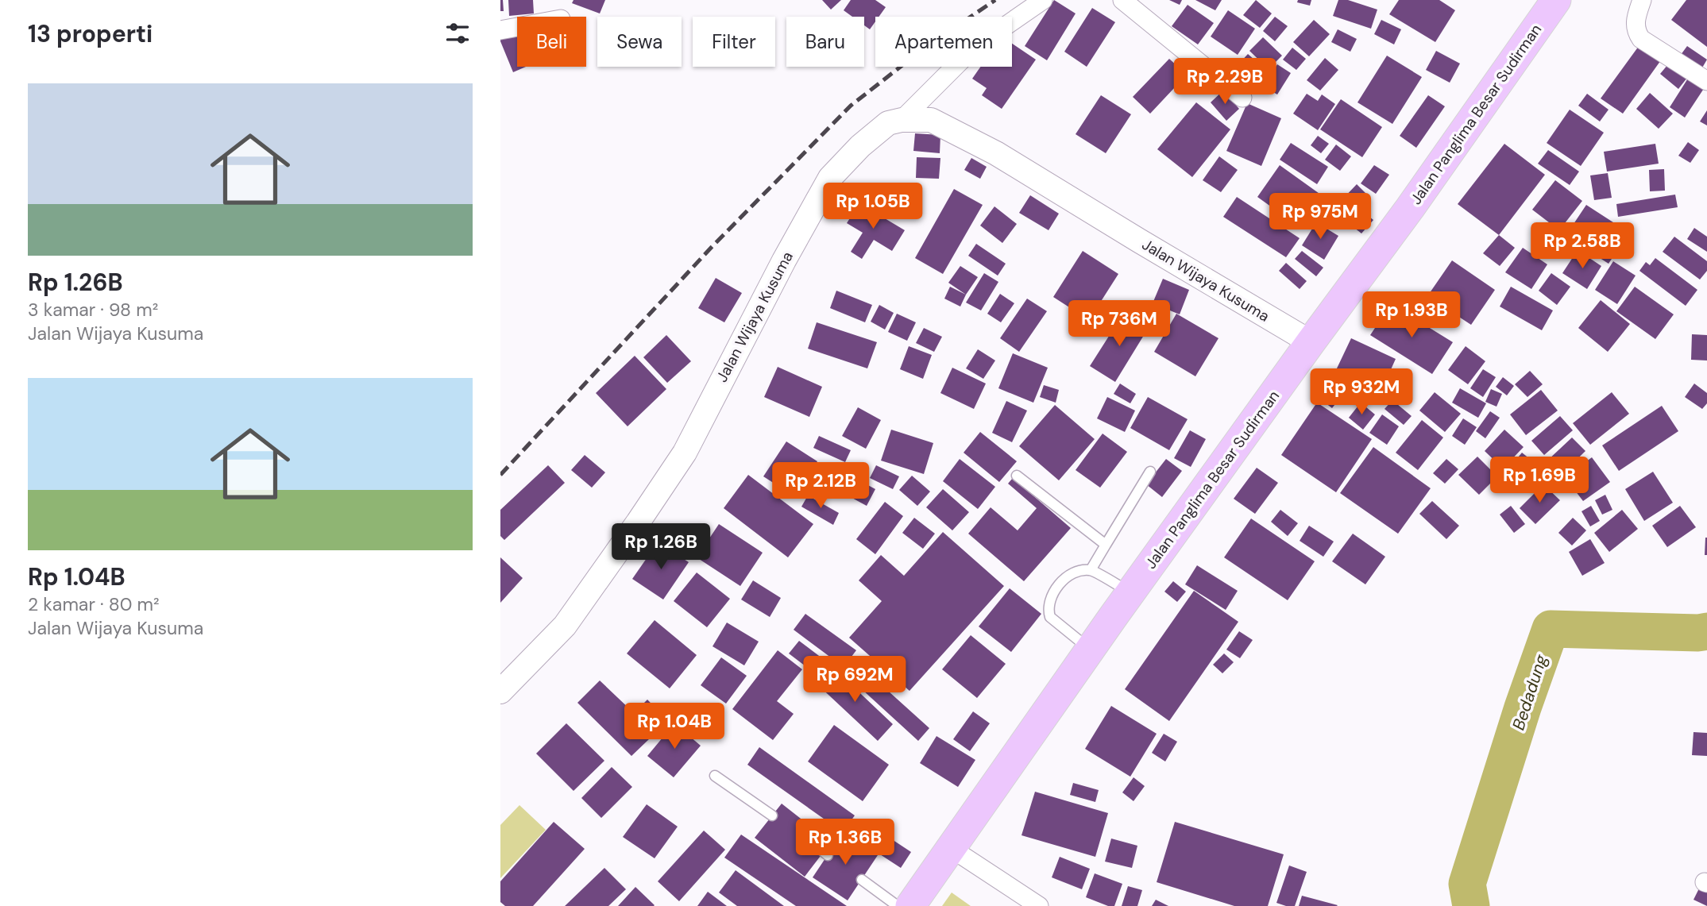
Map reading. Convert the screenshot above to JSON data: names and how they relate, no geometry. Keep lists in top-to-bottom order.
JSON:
{
  "streets": {
    "main road": ["Jalan Panglima Besar Sudirman"],
    "street": ["Jalan Wijaya Kusuma"]
  },
  "crossings": [
    ["Jalan Panglima Besar Sudirman", "Jalan Wijaya Kusuma"]
  ],
  "water": ["Bedadung"],
  "page": {
    "heading": "13 properti",
    "chip": [
      "Beli",
      "Sewa",
      "Filter",
      "Baru",
      "Apartemen"
    ],
    "price": [
      "Rp 2.29B",
      "Rp 1.05B",
      "Rp 975M",
      "Rp 2.58B",
      "Rp 1.93B",
      "Rp 736M",
      "Rp 932M",
      "Rp 1.69B",
      "Rp 2.12B",
      "Rp 1.26B",
      "Rp 692M",
      "Rp 1.04B",
      "Rp 1.36B"
    ],
    "list": [
      {
        "name": "Rp 1.26B",
        "note": "3 kamar · 98 m² · Jalan Wijaya Kusuma"
      },
      {
        "name": "Rp 1.04B",
        "note": "2 kamar · 80 m² · Jalan Wijaya Kusuma"
      }
    ]
  }
}
